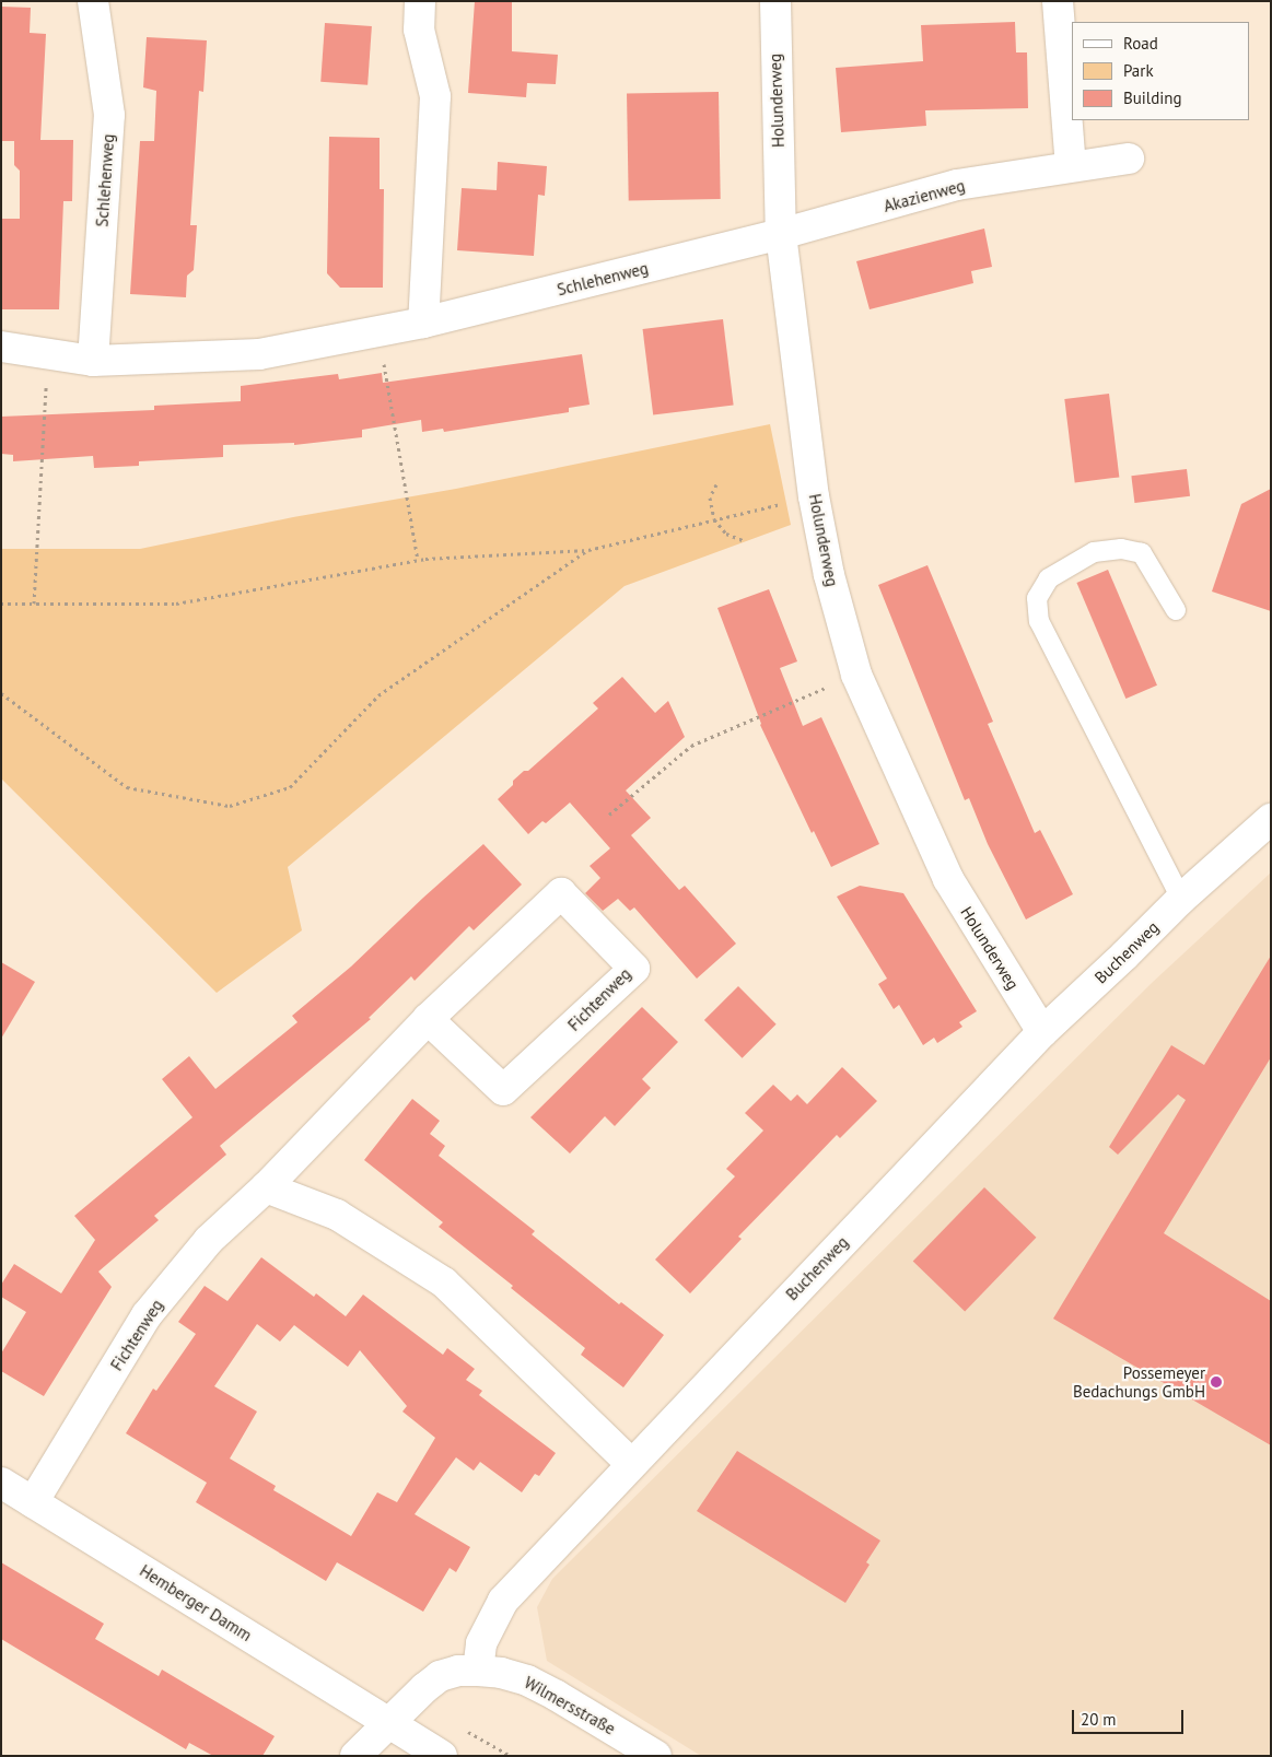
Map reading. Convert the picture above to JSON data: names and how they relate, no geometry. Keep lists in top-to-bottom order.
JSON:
{
  "streets": {
    "street": [
      "Holunderweg",
      "Schlehenweg",
      "Akazienweg",
      "Buchenweg",
      "Fichtenweg",
      "Hemberger Damm",
      "Wilmersstraße"
    ]
  },
  "crossings": [
    ["Holunderweg", "Schlehenweg"],
    ["Holunderweg", "Akazienweg"],
    ["Holunderweg", "Buchenweg"],
    ["Schlehenweg", "Akazienweg"],
    ["Buchenweg", "Wilmersstraße"],
    ["Fichtenweg", "Hemberger Damm"]
  ],
  "places": ["Possemeyer Bedachungs GmbH"],
  "legend": ["Road", "Park", "Building"],
  "scale_bar": "20 m"
}
